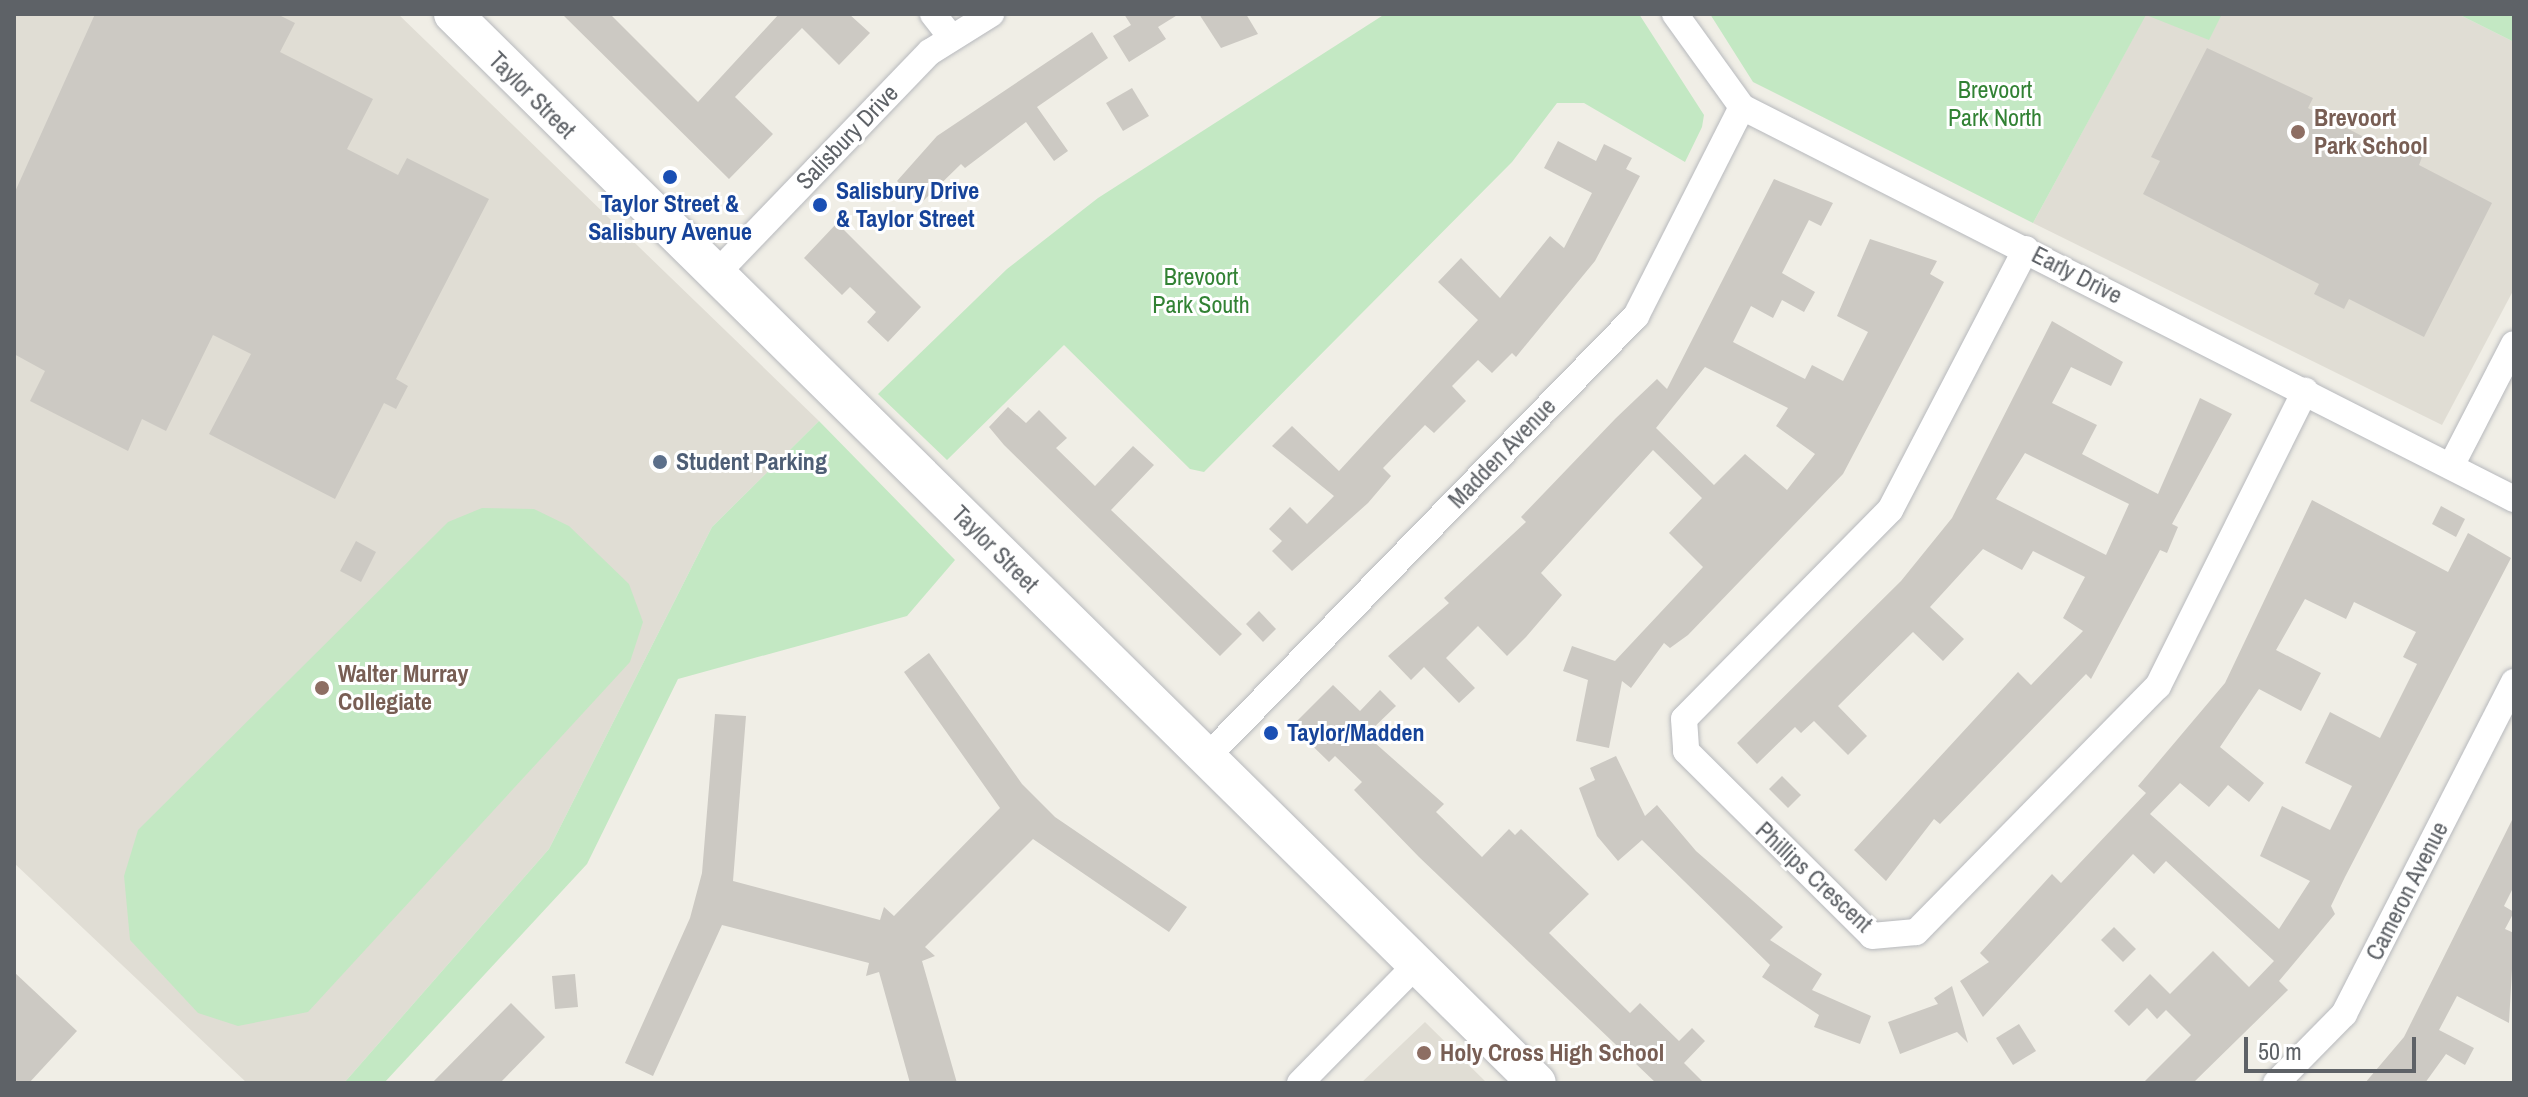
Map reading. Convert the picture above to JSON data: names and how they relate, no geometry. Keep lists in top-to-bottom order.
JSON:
{
  "streets": {
    "main road": ["Taylor Street"],
    "street": [
      "Salisbury Drive",
      "Early Drive",
      "Madden Avenue",
      "Phillips Crescent",
      "Cameron Avenue"
    ]
  },
  "crossings": [
    ["Taylor Street", "Salisbury Drive"],
    ["Taylor Street", "Madden Avenue"],
    ["Early Drive", "Madden Avenue"],
    ["Early Drive", "Phillips Crescent"]
  ],
  "parks": ["Brevoort Park North", "Brevoort Park South"],
  "places": [
    "Brevoort Park School",
    "Taylor Street & Salisbury Avenue",
    "Salisbury Drive & Taylor Street",
    "Student Parking",
    "Walter Murray Collegiate",
    "Taylor/Madden",
    "Holy Cross High School"
  ],
  "scale_bar": "50 m"
}
